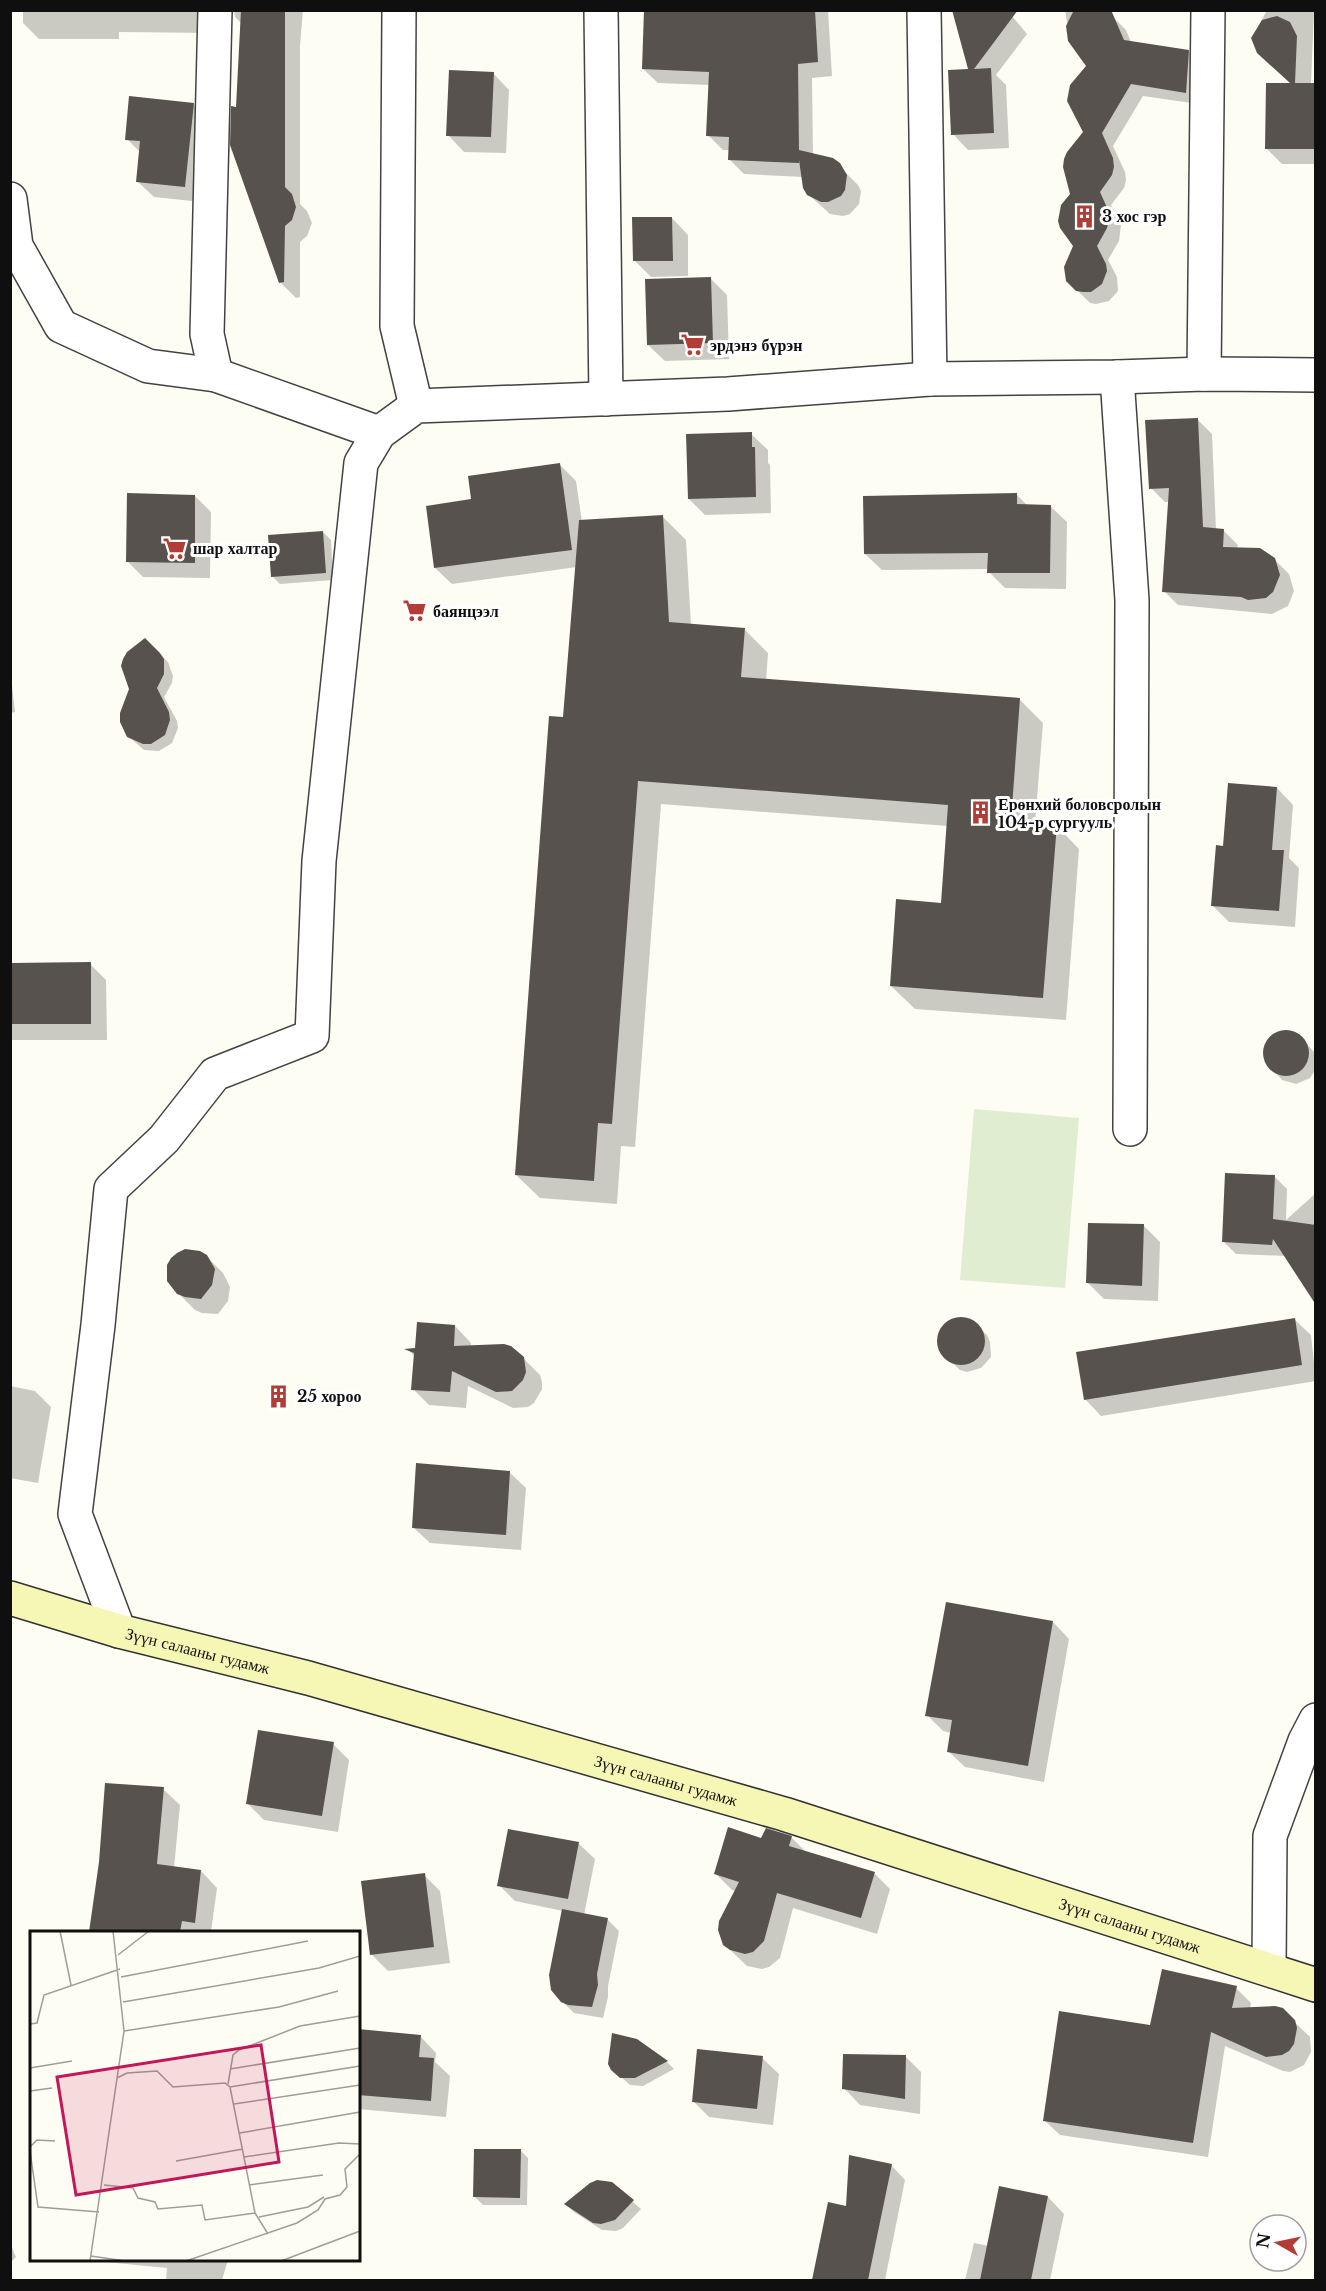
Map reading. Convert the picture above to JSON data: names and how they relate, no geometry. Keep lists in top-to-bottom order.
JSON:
{
  "streets": {
    "main road": ["Зүүн салааны гудамж"]
  },
  "places": {
    "building": ["3 хос гэр", "Ерөнхий боловсролын 104-р сургууль", "25 хороо"],
    "supermarket": ["эрдэнэ бүрэн", "шар халтар", "баянцээл"]
  },
  "north": "left"
}
